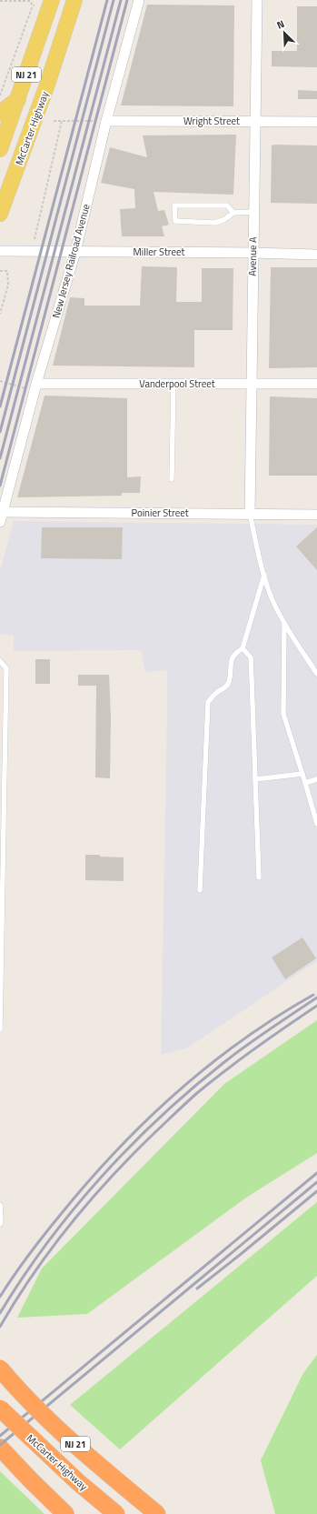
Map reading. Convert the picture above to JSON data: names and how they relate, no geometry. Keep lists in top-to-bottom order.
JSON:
{
  "streets": {
    "highway": ["NJ 21", "McCarter Highway"],
    "street": [
      "Wright Street",
      "Miller Street",
      "Avenue A",
      "New Jersey Railroad Avenue",
      "Vanderpool Street",
      "Poinier Street"
    ]
  },
  "crossings": [
    ["Wright Street", "Avenue A"],
    ["Wright Street", "New Jersey Railroad Avenue"],
    ["Miller Street", "Avenue A"],
    ["Miller Street", "New Jersey Railroad Avenue"],
    ["Avenue A", "Vanderpool Street"],
    ["Avenue A", "Poinier Street"],
    ["New Jersey Railroad Avenue", "Vanderpool Street"],
    ["New Jersey Railroad Avenue", "Poinier Street"]
  ],
  "north": "top left"
}
